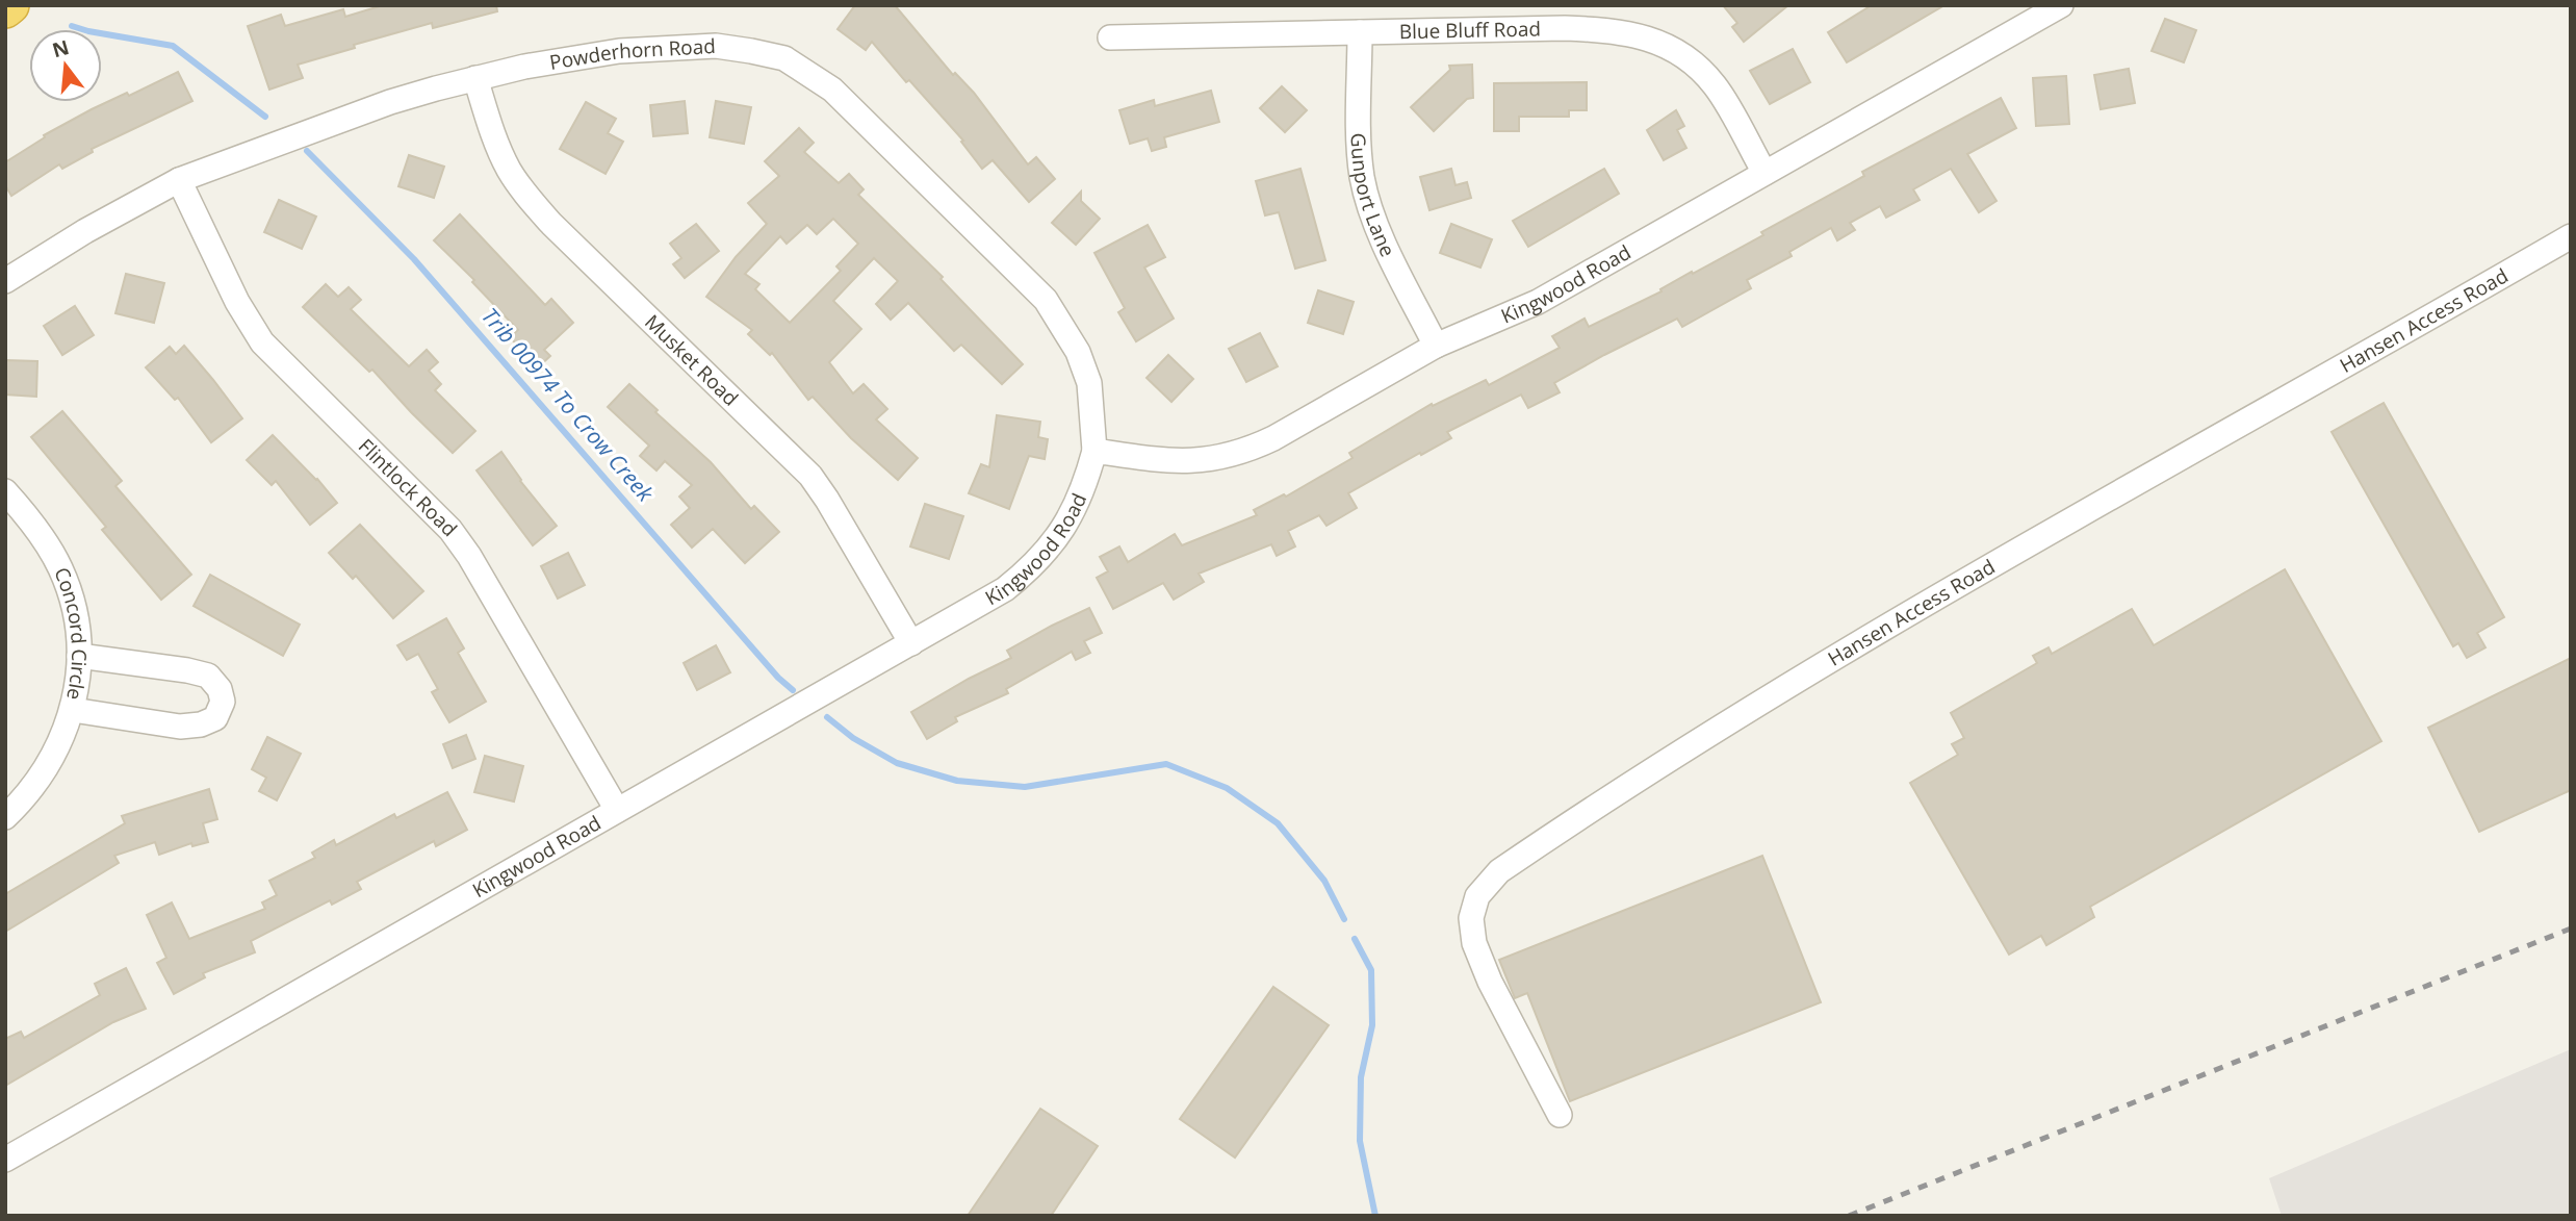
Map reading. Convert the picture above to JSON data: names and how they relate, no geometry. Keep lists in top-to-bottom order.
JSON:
{
  "streets": {
    "street": [
      "Blue Bluff Road",
      "Powderhorn Road",
      "Gunport Lane",
      "Kingwood Road",
      "Hansen Access Road",
      "Musket Road",
      "Flintlock Road",
      "Concord Circle"
    ]
  },
  "crossings": [
    ["Blue Bluff Road", "Gunport Lane"],
    ["Blue Bluff Road", "Kingwood Road"],
    ["Powderhorn Road", "Kingwood Road"],
    ["Powderhorn Road", "Musket Road"],
    ["Powderhorn Road", "Flintlock Road"],
    ["Gunport Lane", "Kingwood Road"],
    ["Kingwood Road", "Musket Road"],
    ["Kingwood Road", "Flintlock Road"]
  ],
  "water": ["Trib 00974 To Crow Creek"],
  "north": "top"
}
